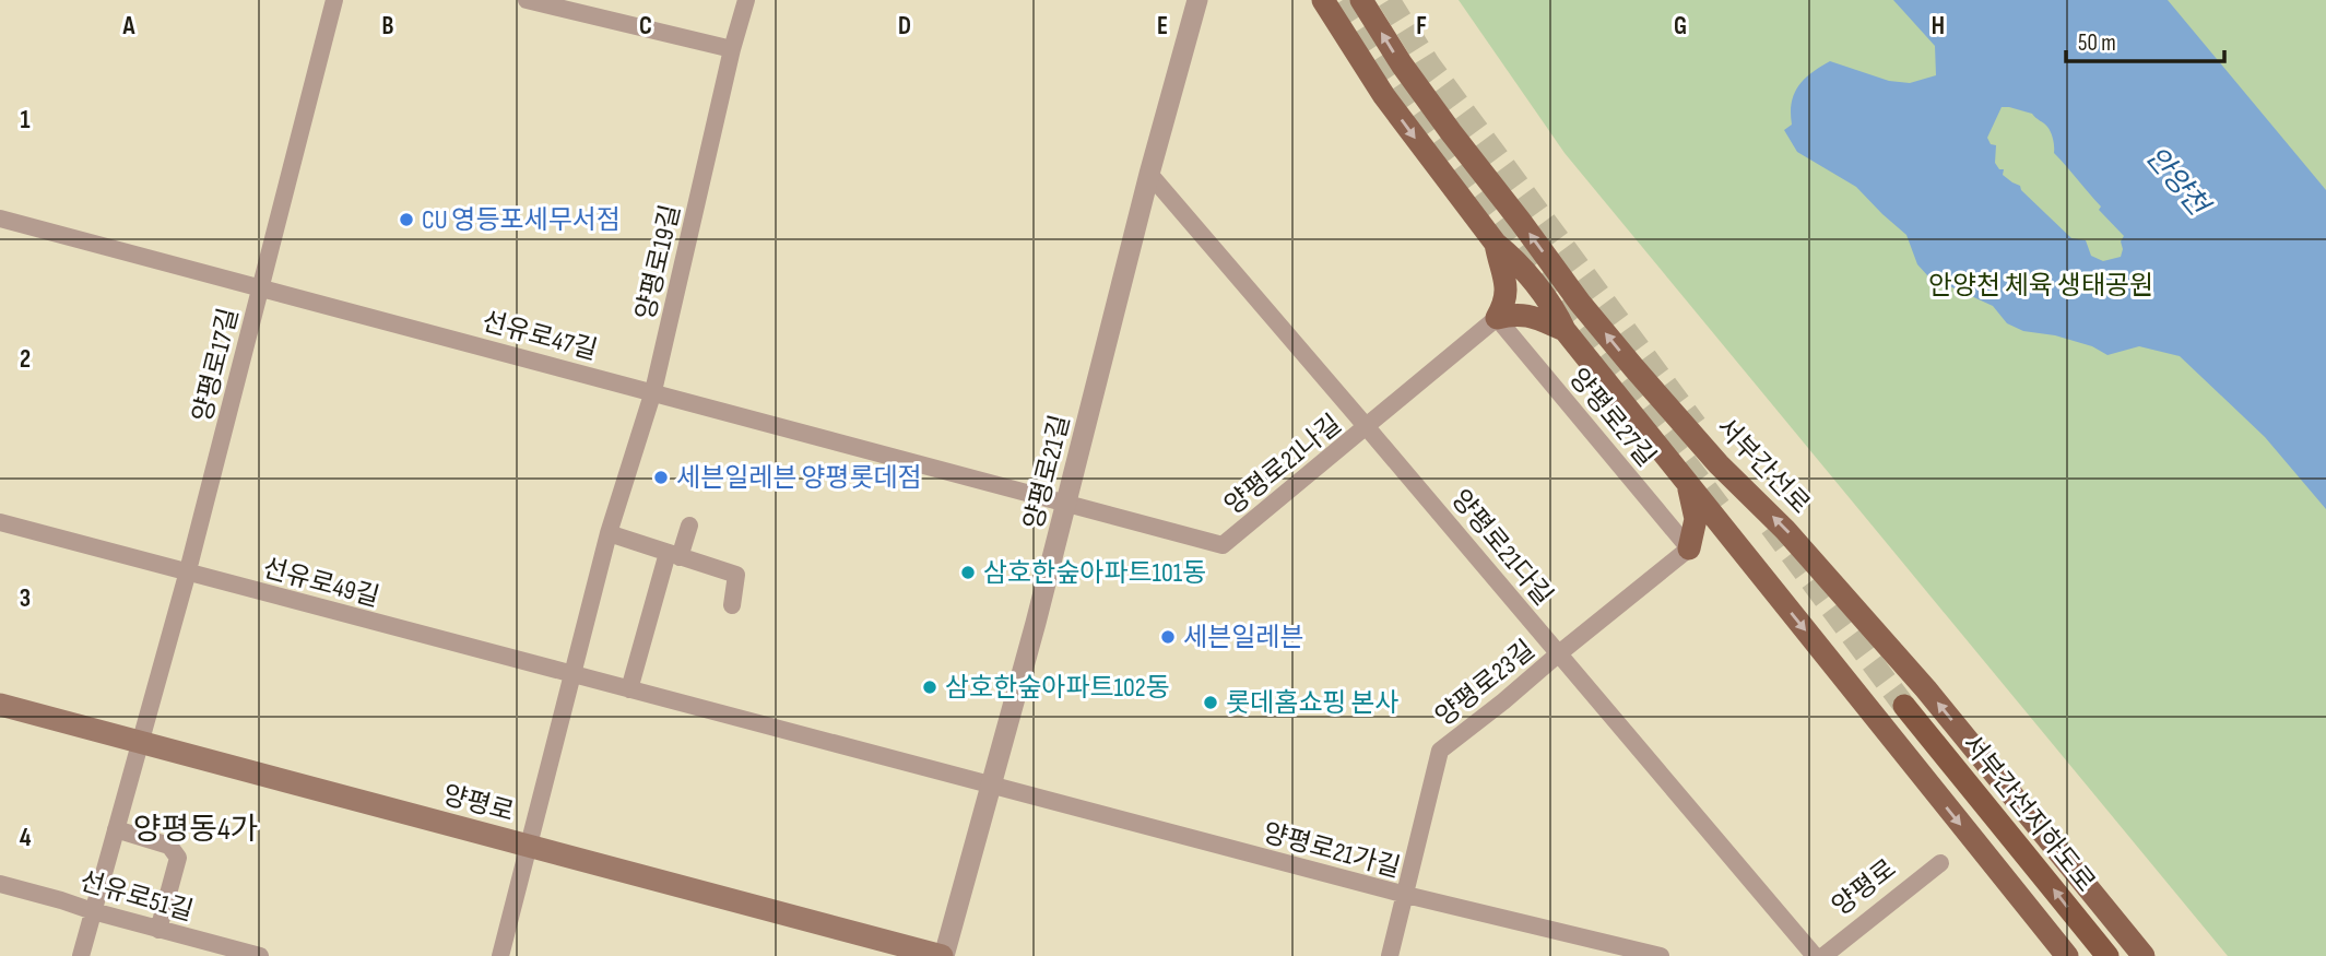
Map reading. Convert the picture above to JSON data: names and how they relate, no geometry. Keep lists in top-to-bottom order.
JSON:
{
  "streets": {
    "highway": ["서부간선지하도로"],
    "main road": ["서부간선로", "양평로"],
    "street": [
      "양평로19길",
      "선유로47길",
      "양평로17길",
      "양평로27길",
      "양평로21나길",
      "양평로21길",
      "양평로21다길",
      "선유로49길",
      "양평로23길",
      "양평로21가길",
      "선유로51길"
    ]
  },
  "crossings": [
    ["양평로19길", "선유로47길"],
    ["양평로19길", "선유로49길"],
    ["양평로19길", "양평로"],
    ["선유로47길", "양평로17길"],
    ["선유로47길", "양평로21나길"],
    ["선유로47길", "양평로21길"],
    ["양평로17길", "선유로49길"],
    ["양평로17길", "양평로"],
    ["양평로17길", "선유로51길"],
    ["양평로27길", "양평로21나길"],
    ["양평로27길", "양평로23길"],
    ["양평로21나길", "양평로21길"],
    ["양평로21나길", "양평로21다길"],
    ["양평로21길", "양평로21다길"],
    ["양평로21길", "선유로49길"],
    ["양평로21길", "양평로"],
    ["양평로21길", "양평로21가길"],
    ["양평로21다길", "양평로23길"],
    ["선유로49길", "양평로21가길"],
    ["양평로23길", "양평로21가길"]
  ],
  "one_way": ["서부간선지하도로"],
  "districts": ["양평동4가"],
  "water": ["안양천"],
  "parks": ["안양천 체육 생태공원"],
  "places": [
    "CU 영등포세무서점",
    "세븐일레븐 양평롯데점",
    "삼호한숲아파트101동",
    "세븐일레븐",
    "삼호한숲아파트102동",
    "롯데홈쇼핑 본사"
  ],
  "scale_bar": "50 m",
  "grid": {
    "columns": [
      "A",
      "B",
      "C",
      "D",
      "E",
      "F",
      "G",
      "H"
    ],
    "rows": [
      "1",
      "2",
      "3",
      "4"
    ]
  }
}
